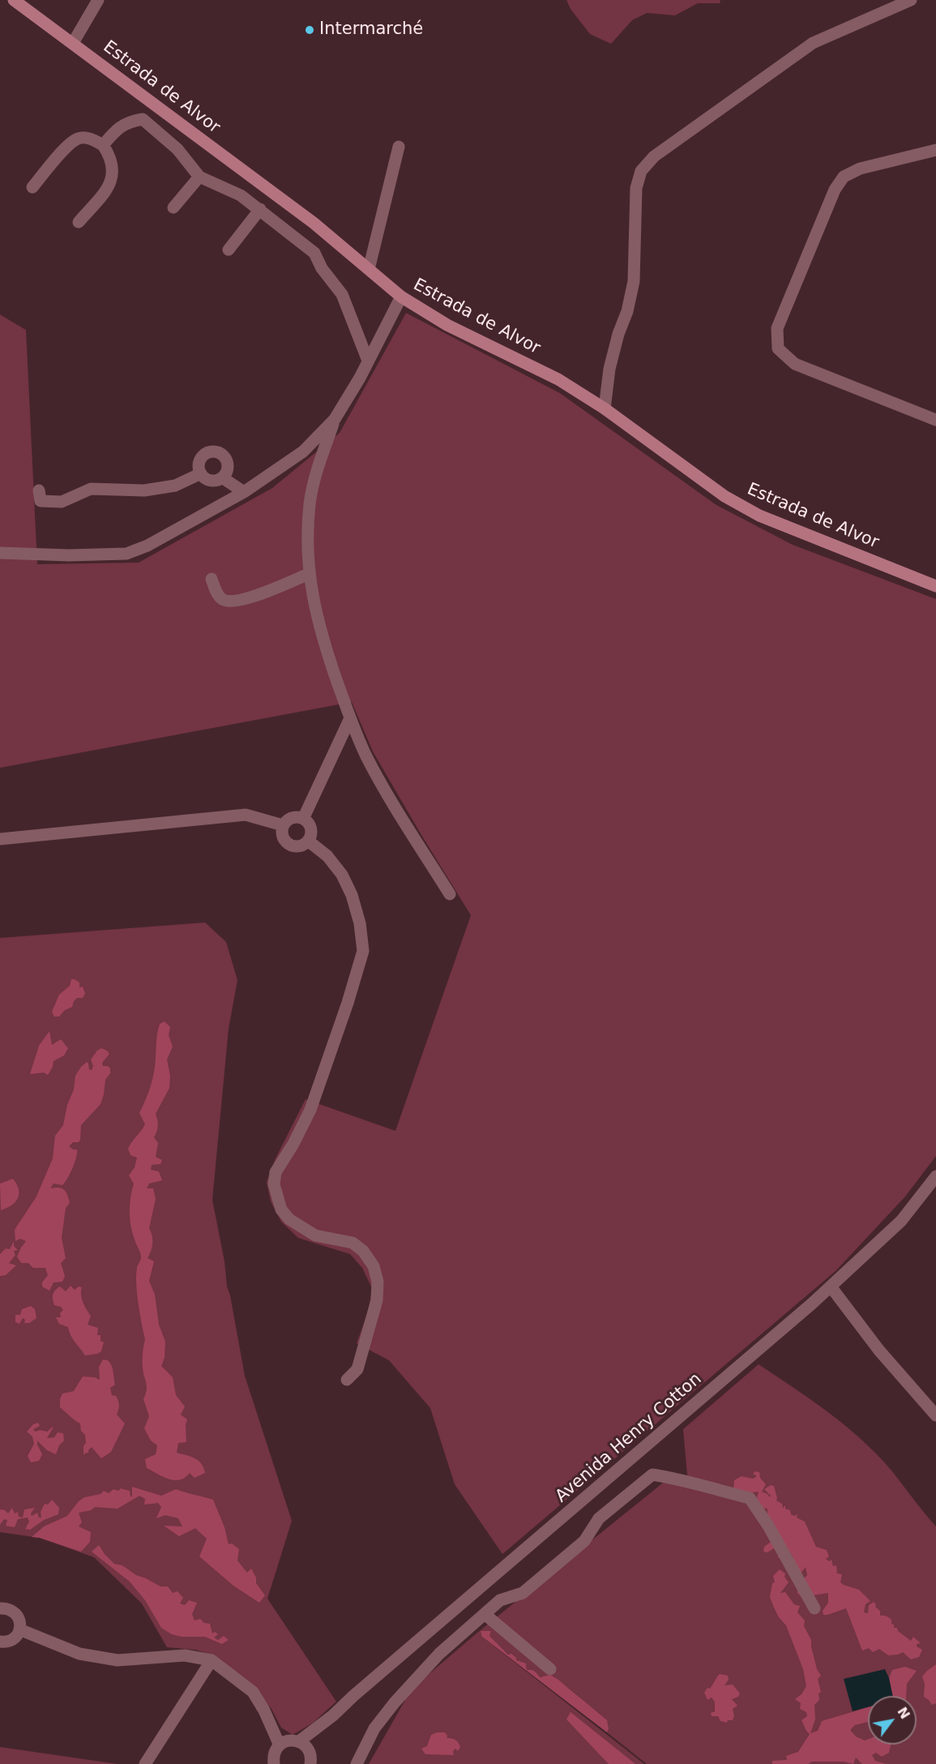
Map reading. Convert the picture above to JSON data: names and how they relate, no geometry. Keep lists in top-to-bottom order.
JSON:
{
  "streets": {
    "street": ["Estrada de Alvor", "Avenida Henry Cotton"]
  },
  "places": ["Intermarché"],
  "north": "top right"
}
